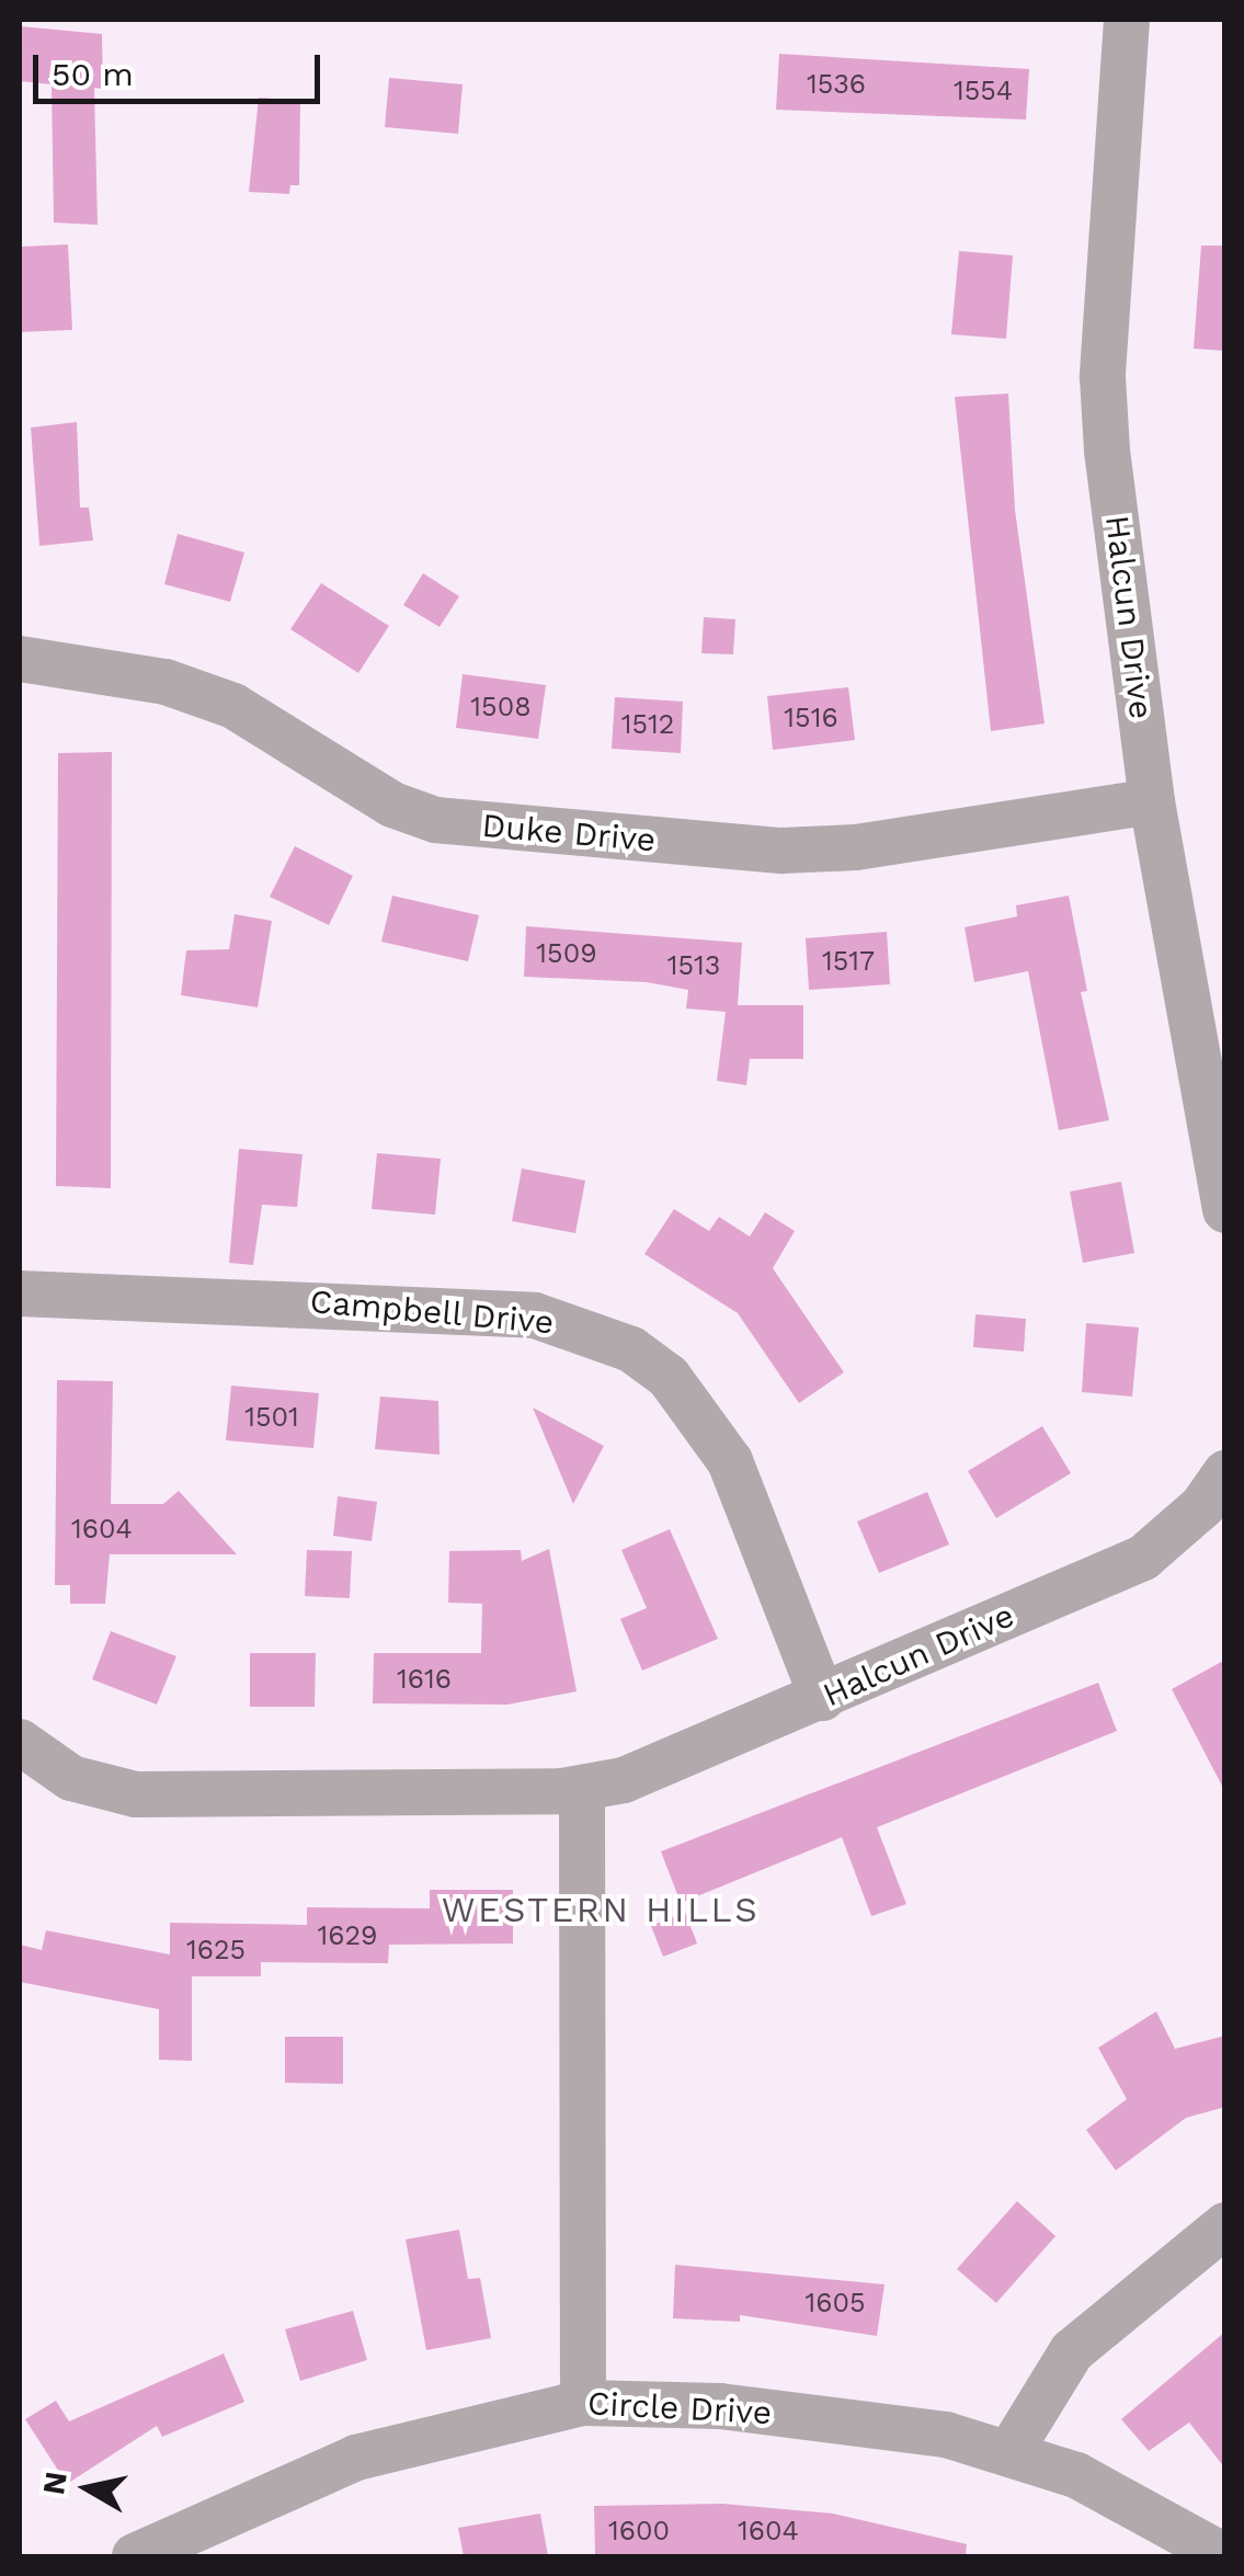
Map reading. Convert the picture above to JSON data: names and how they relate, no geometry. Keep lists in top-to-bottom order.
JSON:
{
  "streets": {
    "street": [
      "Halcun Drive",
      "Duke Drive",
      "Campbell Drive",
      "Circle Drive"
    ]
  },
  "crossings": [
    ["Halcun Drive", "Duke Drive"],
    ["Halcun Drive", "Campbell Drive"]
  ],
  "districts": ["WESTERN HILLS"],
  "house_numbers": [
    "1536",
    "1554",
    "1508",
    "1516",
    "1512",
    "1509",
    "1517",
    "1513",
    "1501",
    "1604",
    "1616",
    "1629",
    "1625",
    "1605",
    "1600",
    "1604"
  ],
  "scale_bar": "50 m",
  "north": "left"
}
